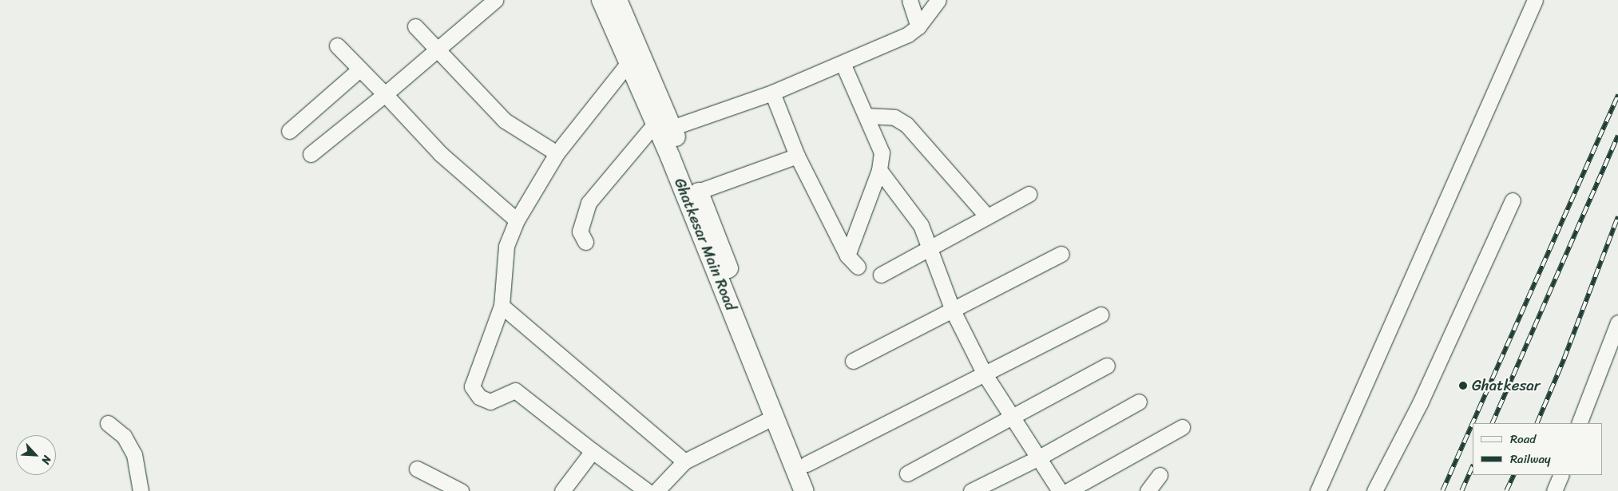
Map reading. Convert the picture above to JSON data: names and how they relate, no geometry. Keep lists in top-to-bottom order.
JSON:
{
  "streets": {
    "main road": ["Ghatkesar Main Road"]
  },
  "places": ["Ghatkesar"],
  "legend": ["Road", "Railway"],
  "north": "bottom right"
}
